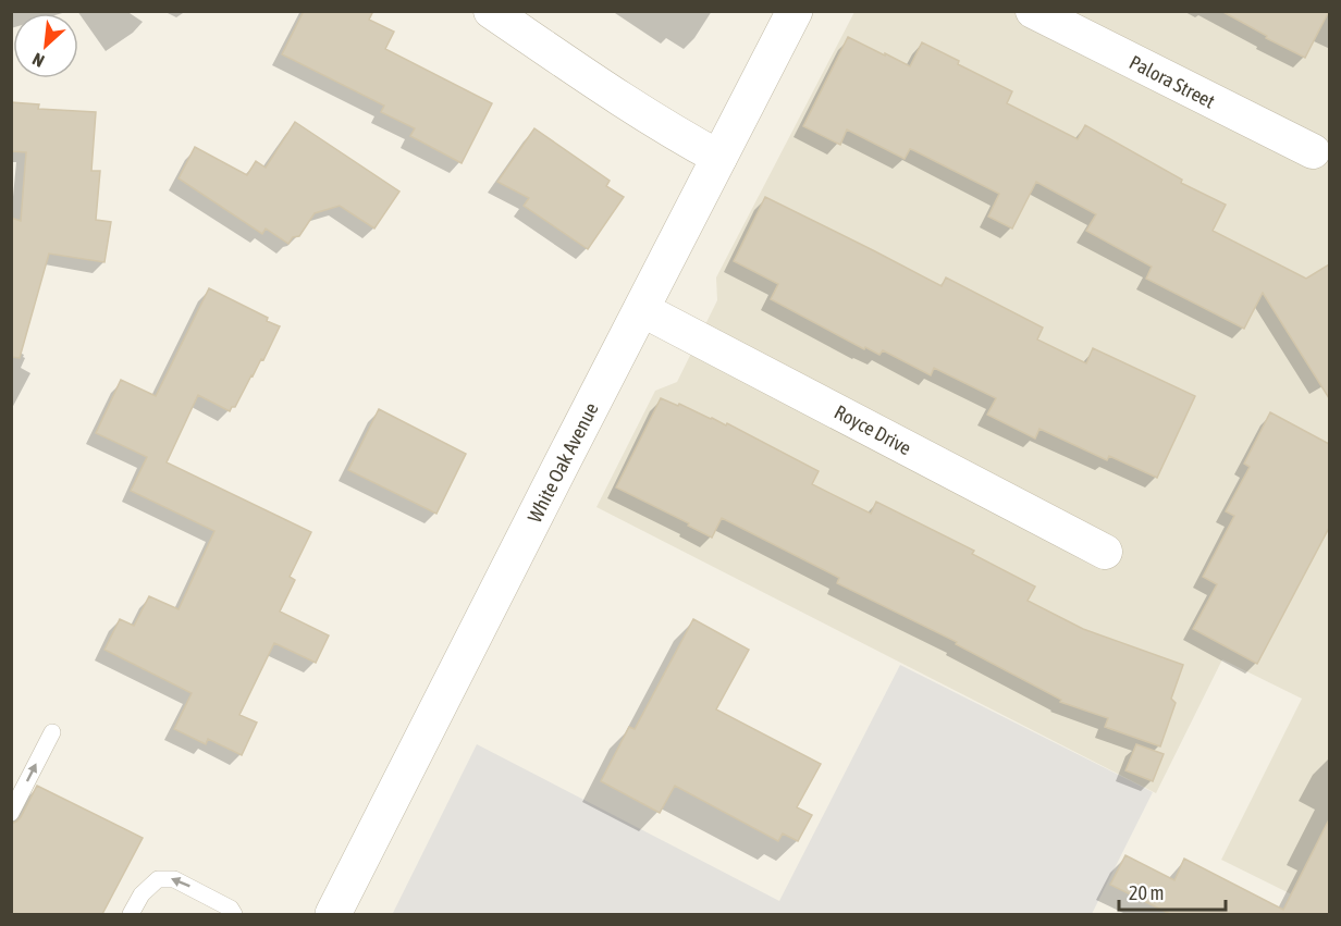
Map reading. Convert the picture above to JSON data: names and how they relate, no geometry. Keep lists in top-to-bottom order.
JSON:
{
  "streets": {
    "street": ["Palora Street", "Royce Drive", "White Oak Avenue"]
  },
  "crossings": [
    ["Royce Drive", "White Oak Avenue"]
  ],
  "scale_bar": "20 m",
  "north": "bottom left"
}
